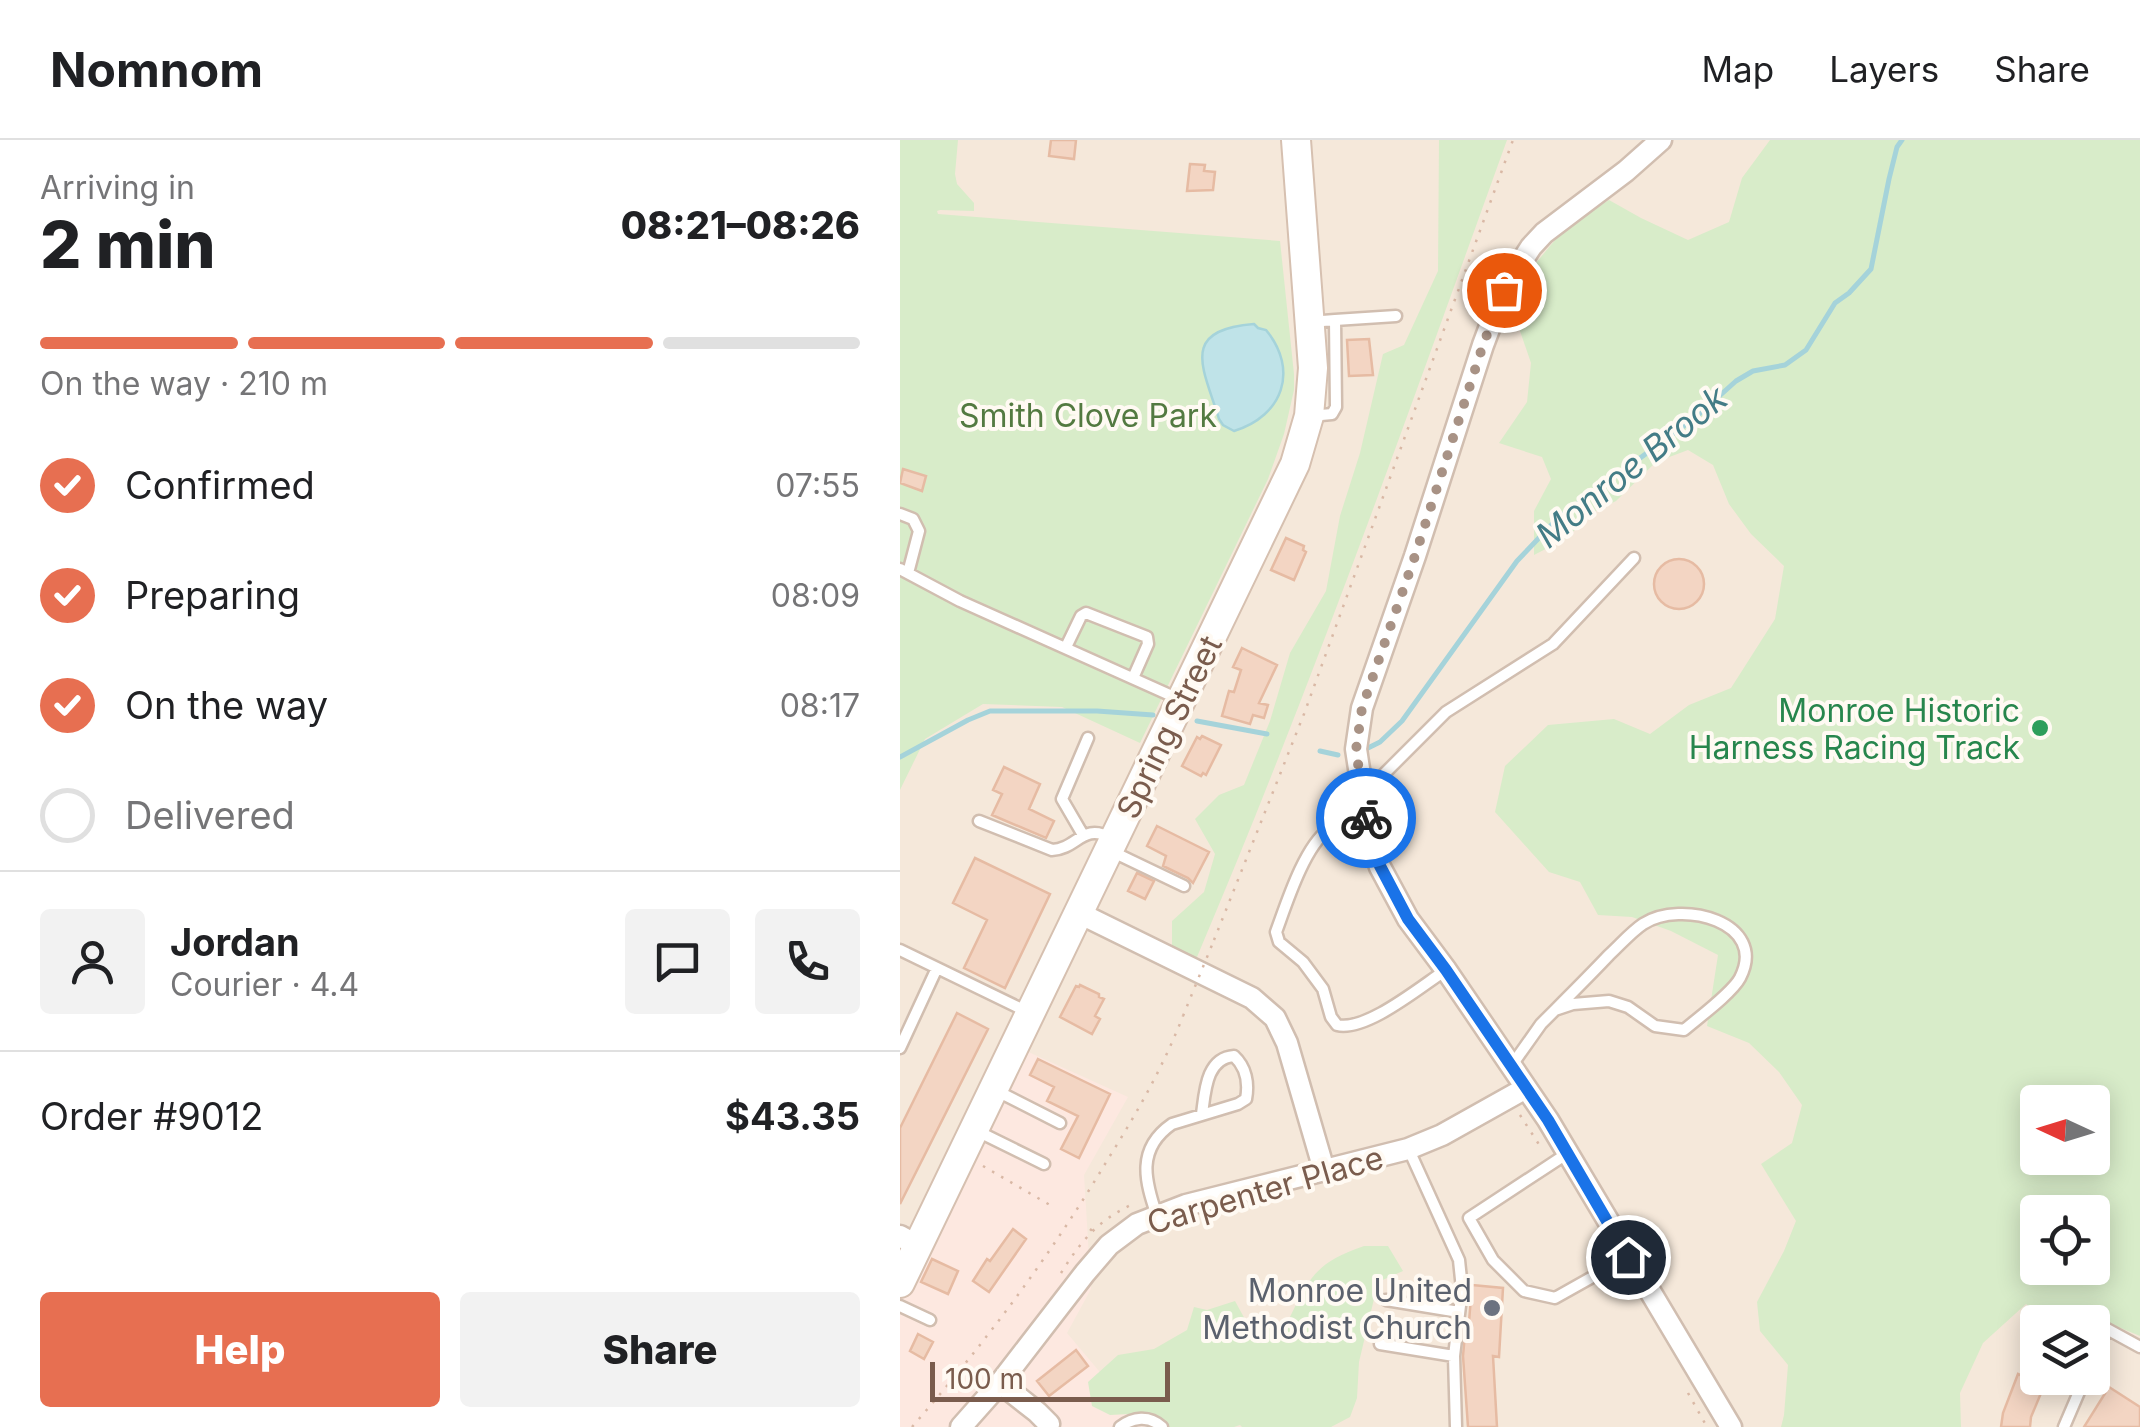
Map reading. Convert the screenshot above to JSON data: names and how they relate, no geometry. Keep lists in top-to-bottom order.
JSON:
{
  "streets": {
    "street": ["Spring Street", "Carpenter Place"]
  },
  "water": ["Monroe Brook"],
  "parks": ["Smith Clove Park"],
  "places": ["Monroe Historic Harness Racing Track", "Monroe United Methodist Church"],
  "scale_bar": "100 m",
  "north": "left",
  "page": {
    "header": "Nomnom",
    "nav": ["Map", "Layers", "Share"],
    "heading": ["2 min", "Arriving in", "08:21–08:26"],
    "panel": [
      "Jordan",
      "Courier · 4.4",
      "Order #9012",
      "$43.35"
    ],
    "bar": "On the way · 210 m",
    "list": [
      ["Confirmed", "07:55"],
      ["Preparing", "08:09"],
      ["On the way", "08:17"],
      "Delivered"
    ],
    "buttons": ["Help", "Share"],
    "scale": "100 m"
  }
}
